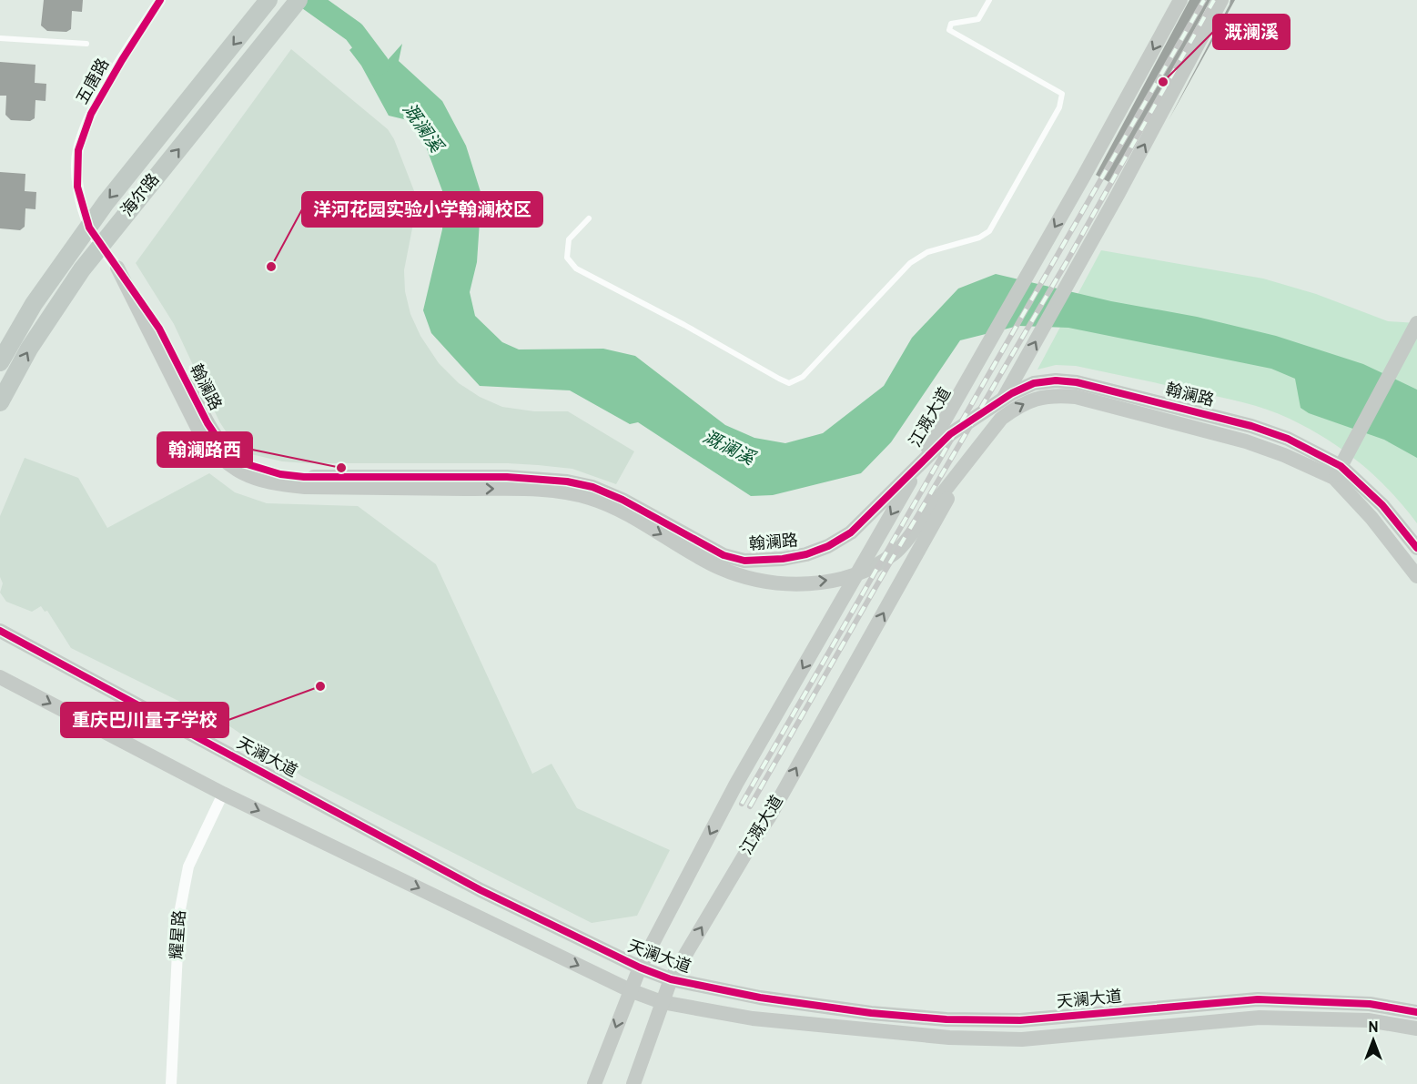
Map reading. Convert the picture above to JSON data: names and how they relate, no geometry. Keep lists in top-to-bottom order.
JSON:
{
  "streets": {
    "main road": ["海尔路"],
    "street": [
      "五唐路",
      "翰澜路",
      "江溉大道",
      "天澜大道",
      "耀星路"
    ]
  },
  "crossings": [
    ["五唐路", "翰澜路"],
    ["江溉大道", "天澜大道"],
    ["天澜大道", "耀星路"]
  ],
  "one_way": ["翰澜路"],
  "water": ["溉澜溪"],
  "places": [
    "溉澜溪",
    "洋河花园实验小学翰澜校区",
    "翰澜路西",
    "重庆巴川量子学校"
  ],
  "north": "top"
}
